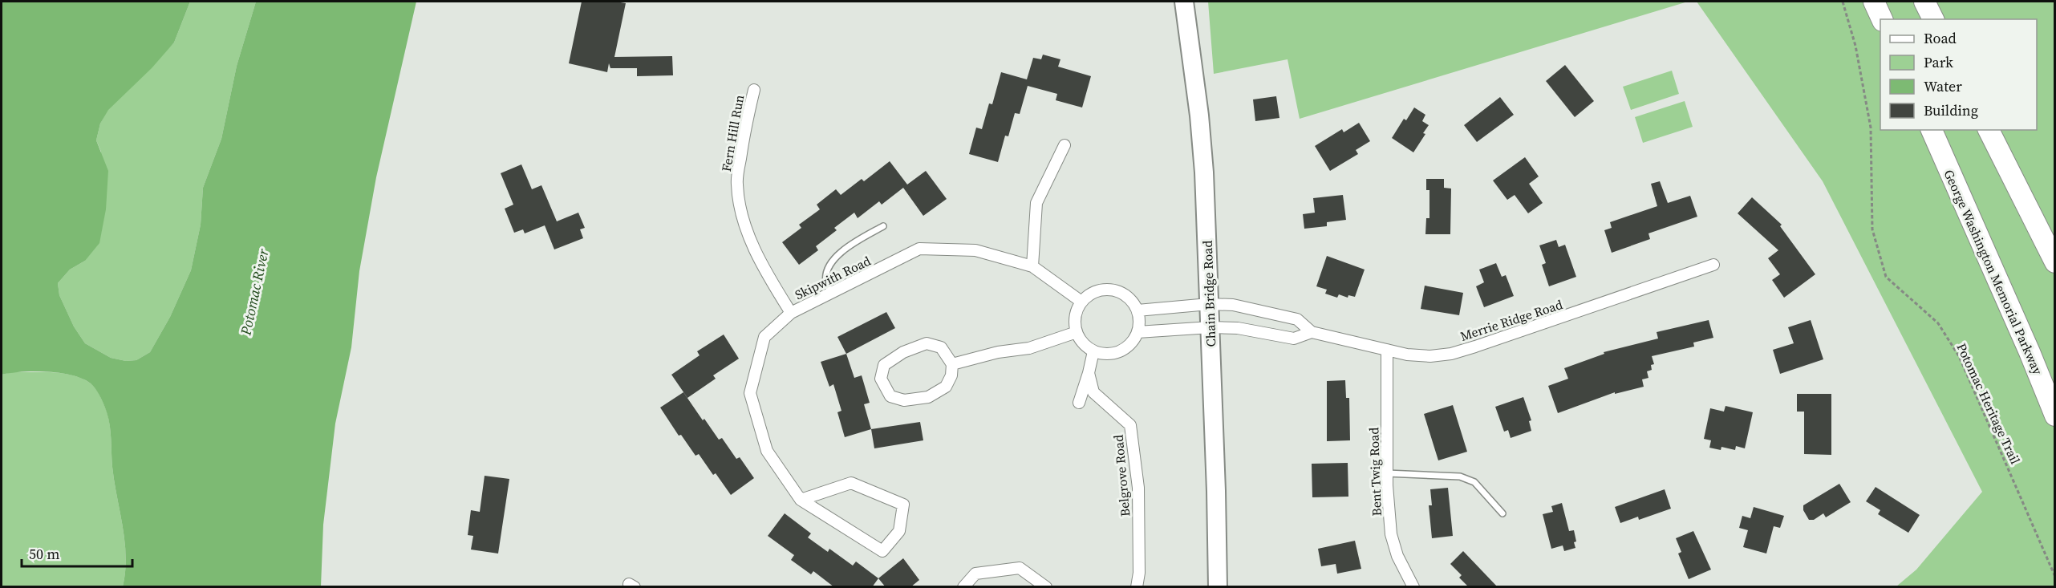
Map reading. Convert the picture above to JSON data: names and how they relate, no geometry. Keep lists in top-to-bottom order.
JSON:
{
  "streets": {
    "highway": ["George Washington Memorial Parkway"],
    "main road": ["Chain Bridge Road"],
    "street": [
      "Fern Hill Run",
      "Skipwith Road",
      "Merrie Ridge Road",
      "Bent Twig Road",
      "Belgrove Road"
    ],
    "path": ["Potomac Heritage Trail"]
  },
  "crossings": [
    ["Fern Hill Run", "Skipwith Road"],
    ["Skipwith Road", "Merrie Ridge Road"],
    ["Chain Bridge Road", "Merrie Ridge Road"],
    ["Merrie Ridge Road", "Bent Twig Road"]
  ],
  "water": ["Potomac River"],
  "legend": [
    "Road",
    "Park",
    "Water",
    "Building"
  ],
  "scale_bar": "50 m"
}
